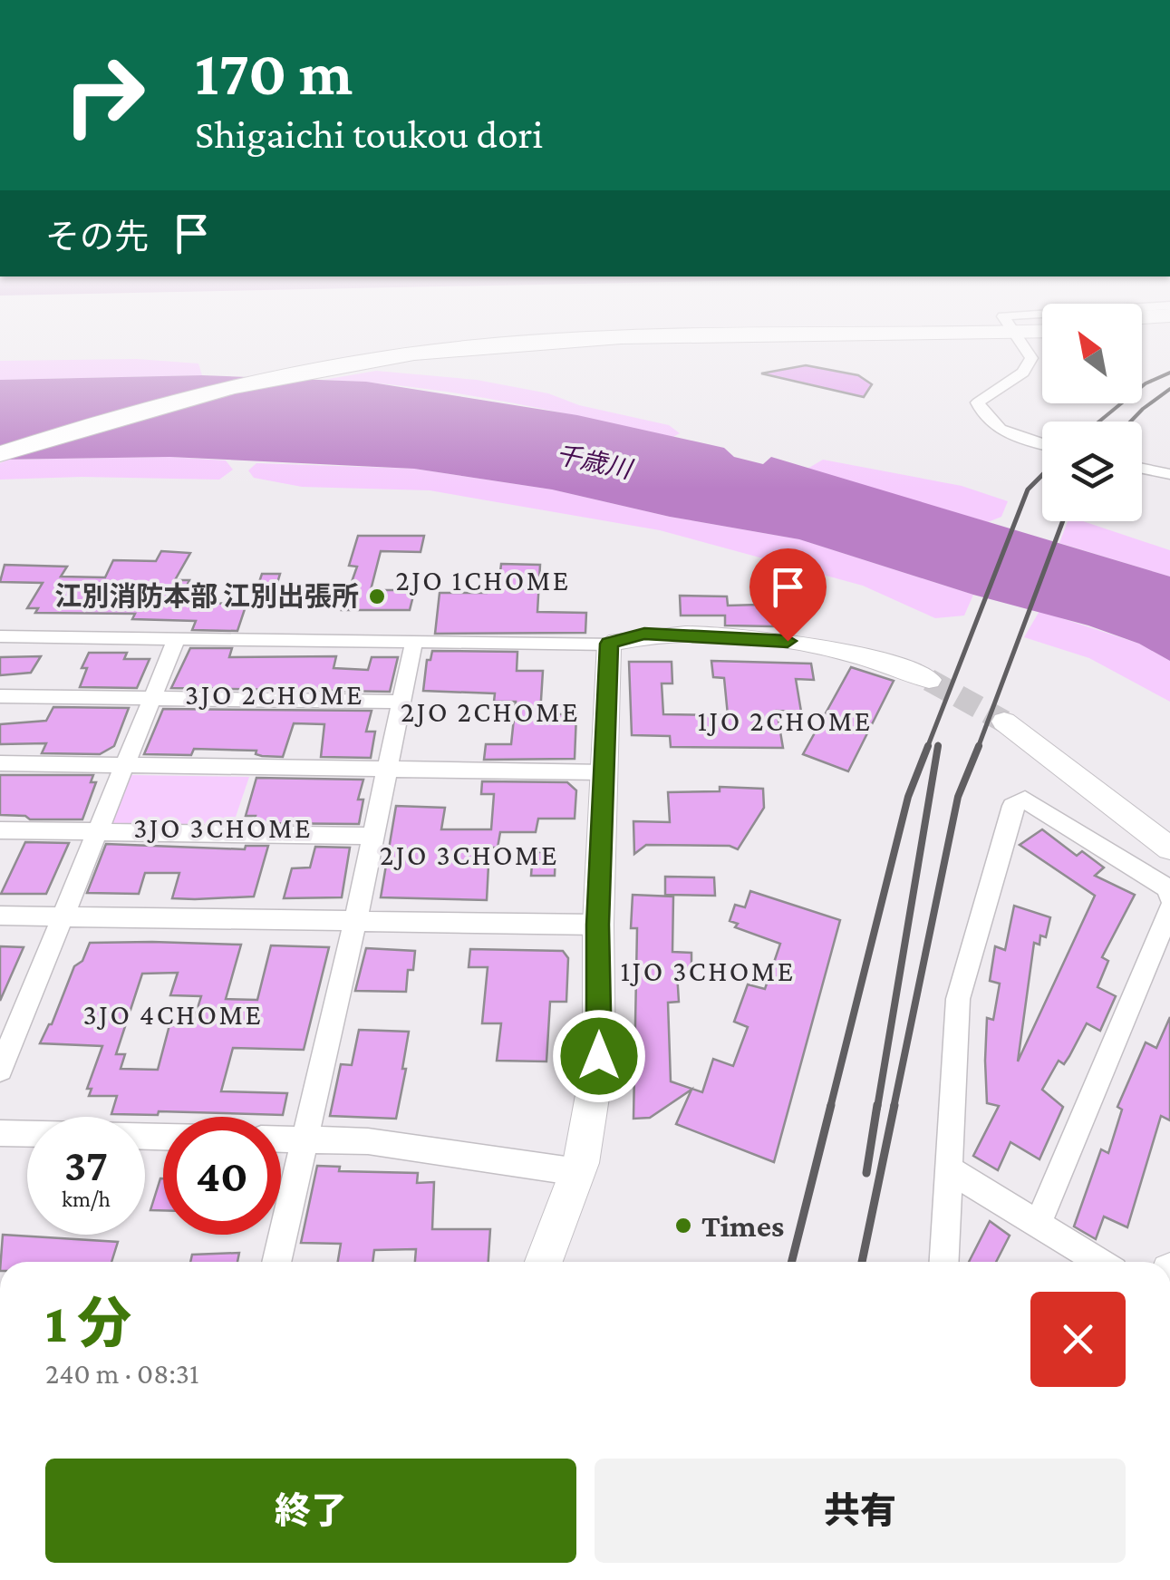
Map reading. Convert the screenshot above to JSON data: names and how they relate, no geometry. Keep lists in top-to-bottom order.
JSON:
{
  "districts": [
    "2JO 1CHOME",
    "3JO 2CHOME",
    "2JO 2CHOME",
    "1JO 2CHOME",
    "3JO 3CHOME",
    "2JO 3CHOME",
    "1JO 3CHOME",
    "3JO 4CHOME"
  ],
  "water": ["千歳川"],
  "places": ["江別消防本部 江別出張所", "Times"],
  "north": "top left",
  "page": {
    "turn": ["170 m", "Shigaichi toukou dori"],
    "then": "その先",
    "speed": "37 km/h",
    "limit": "40",
    "heading": ["1 分", "240 m · 08:31"],
    "buttons": ["終了", "共有"]
  }
}
